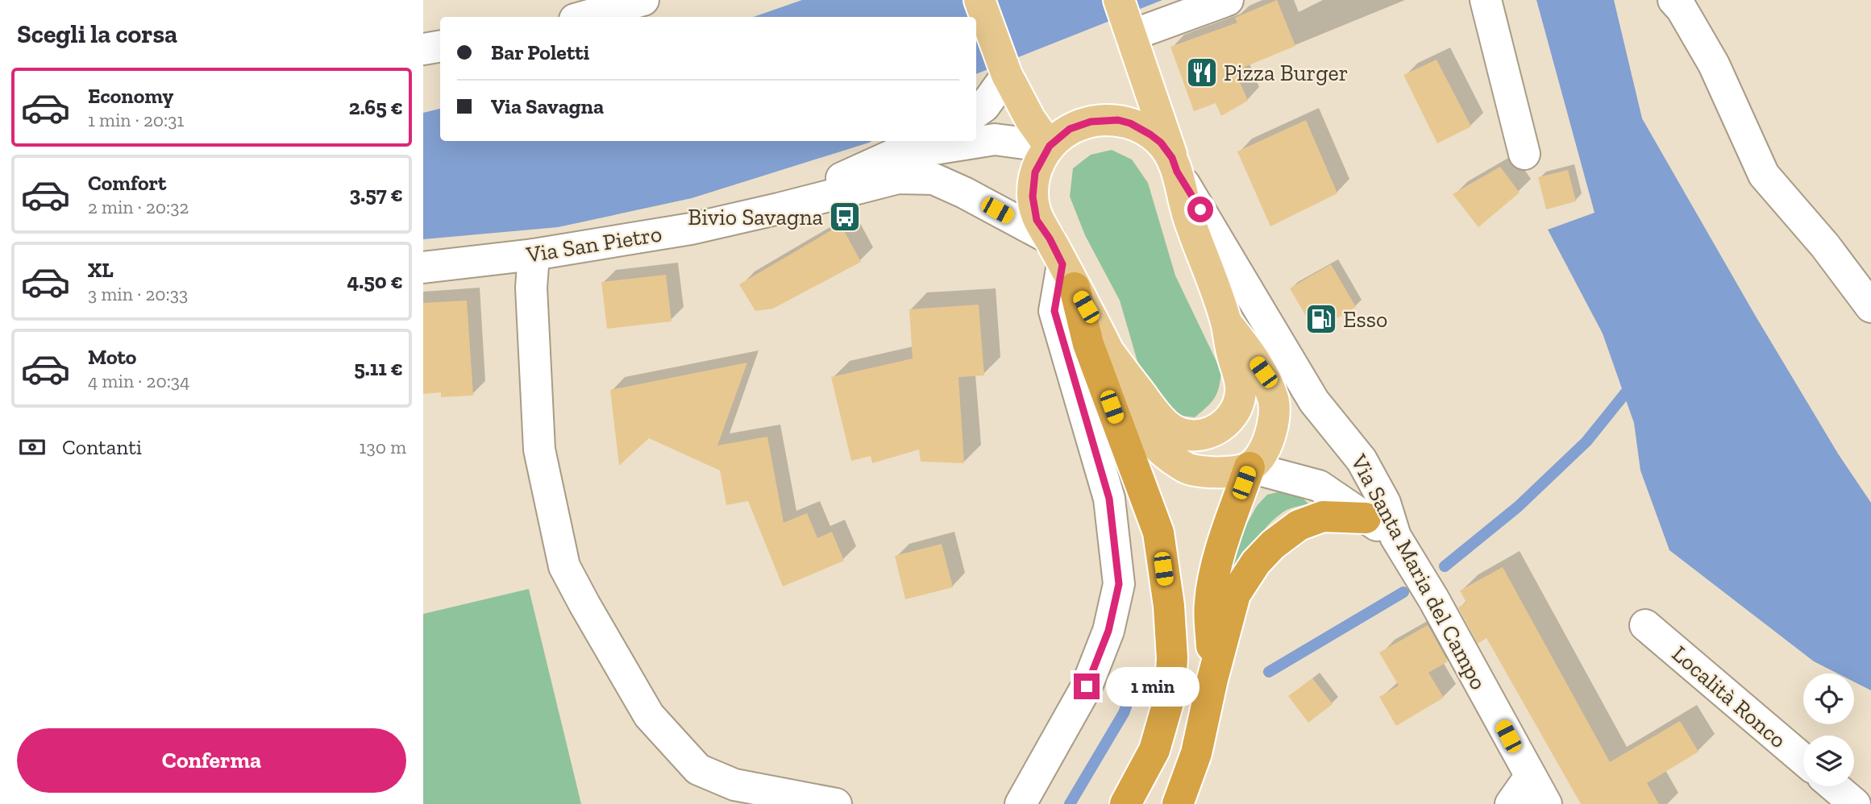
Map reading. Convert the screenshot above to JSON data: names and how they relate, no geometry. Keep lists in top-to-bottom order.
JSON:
{
  "streets": {
    "street": ["Via San Pietro", "Via Santa Maria del Campo", "Località Ronco"]
  },
  "places": {
    "restaurant": ["Pizza Burger"],
    "bus stop": ["Bivio Savagna"],
    "fuel station": ["Esso"]
  },
  "page": {
    "heading": "Scegli la corsa",
    "banner": ["Bar Poletti", "Via Savagna"],
    "list": [
      {
        "name": "Economy",
        "note": "1 min · 20:31",
        "value": "2.65 €"
      },
      {
        "name": "Comfort",
        "note": "2 min · 20:32",
        "value": "3.57 €"
      },
      {
        "name": "XL",
        "note": "3 min · 20:33",
        "value": "4.50 €"
      },
      {
        "name": "Moto",
        "note": "4 min · 20:34",
        "value": "5.11 €"
      }
    ],
    "pay": ["Contanti", "130 m"],
    "bubble": "1 min",
    "buttons": "Conferma"
  }
}
